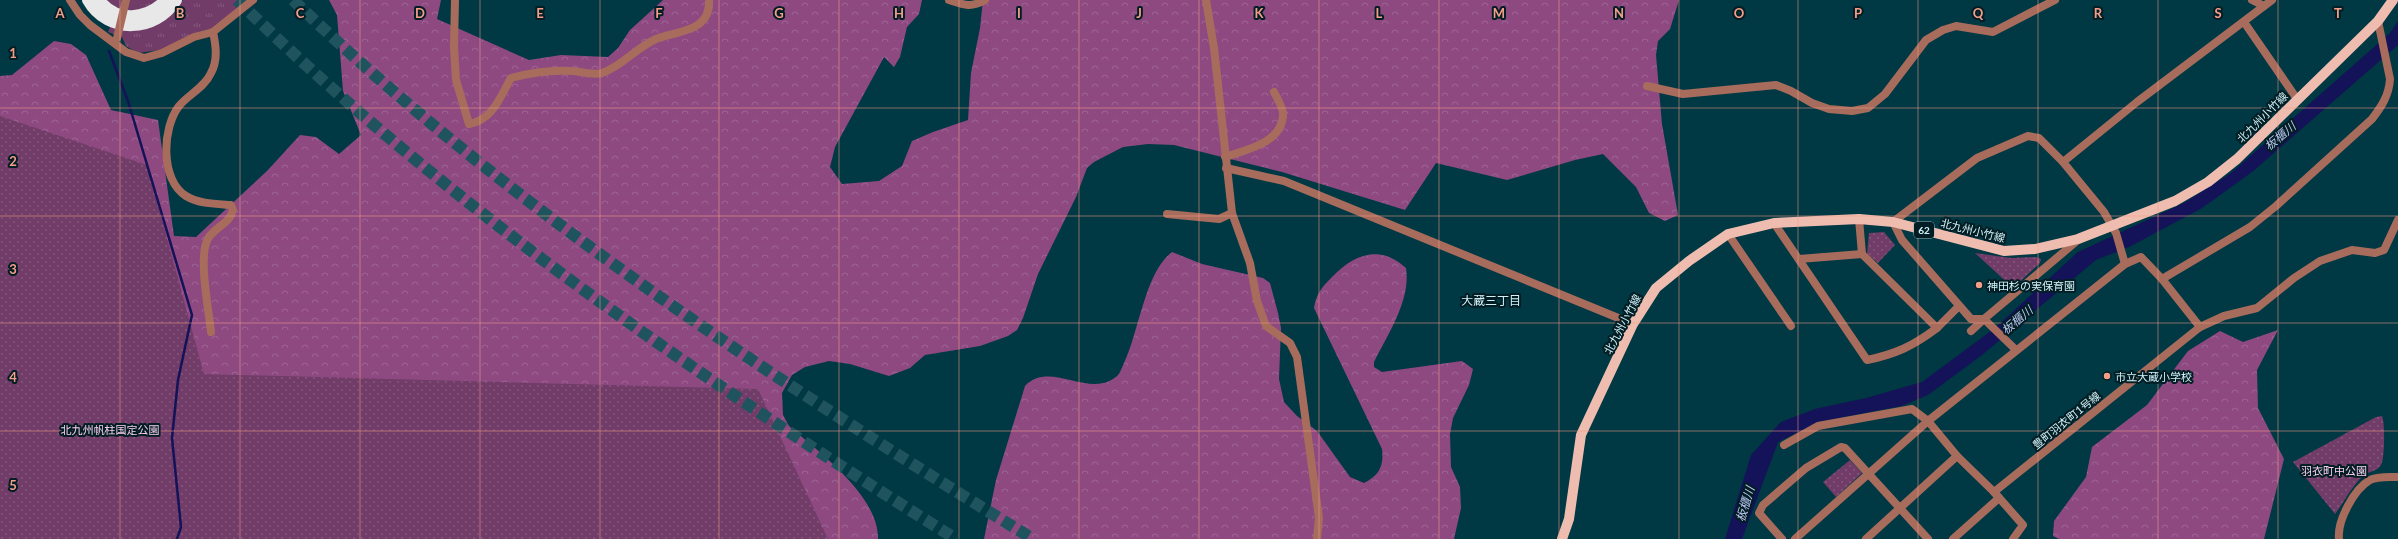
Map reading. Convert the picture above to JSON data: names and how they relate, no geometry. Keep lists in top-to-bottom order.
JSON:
{
  "streets": {
    "main road": ["北九州小竹線", "62"],
    "street": ["豊町羽衣町1号線"]
  },
  "districts": ["大蔵三丁目"],
  "water": ["板櫃川"],
  "parks": ["北九州帆柱国定公園", "羽衣町中公園"],
  "places": ["神田杉の実保育園", "市立大蔵小学校"],
  "grid": {
    "columns": [
      "A",
      "B",
      "C",
      "D",
      "E",
      "F",
      "G",
      "H",
      "I",
      "J",
      "K",
      "L",
      "M",
      "N",
      "O",
      "P",
      "Q",
      "R",
      "S",
      "T"
    ],
    "rows": [
      "1",
      "2",
      "3",
      "4",
      "5"
    ]
  }
}
